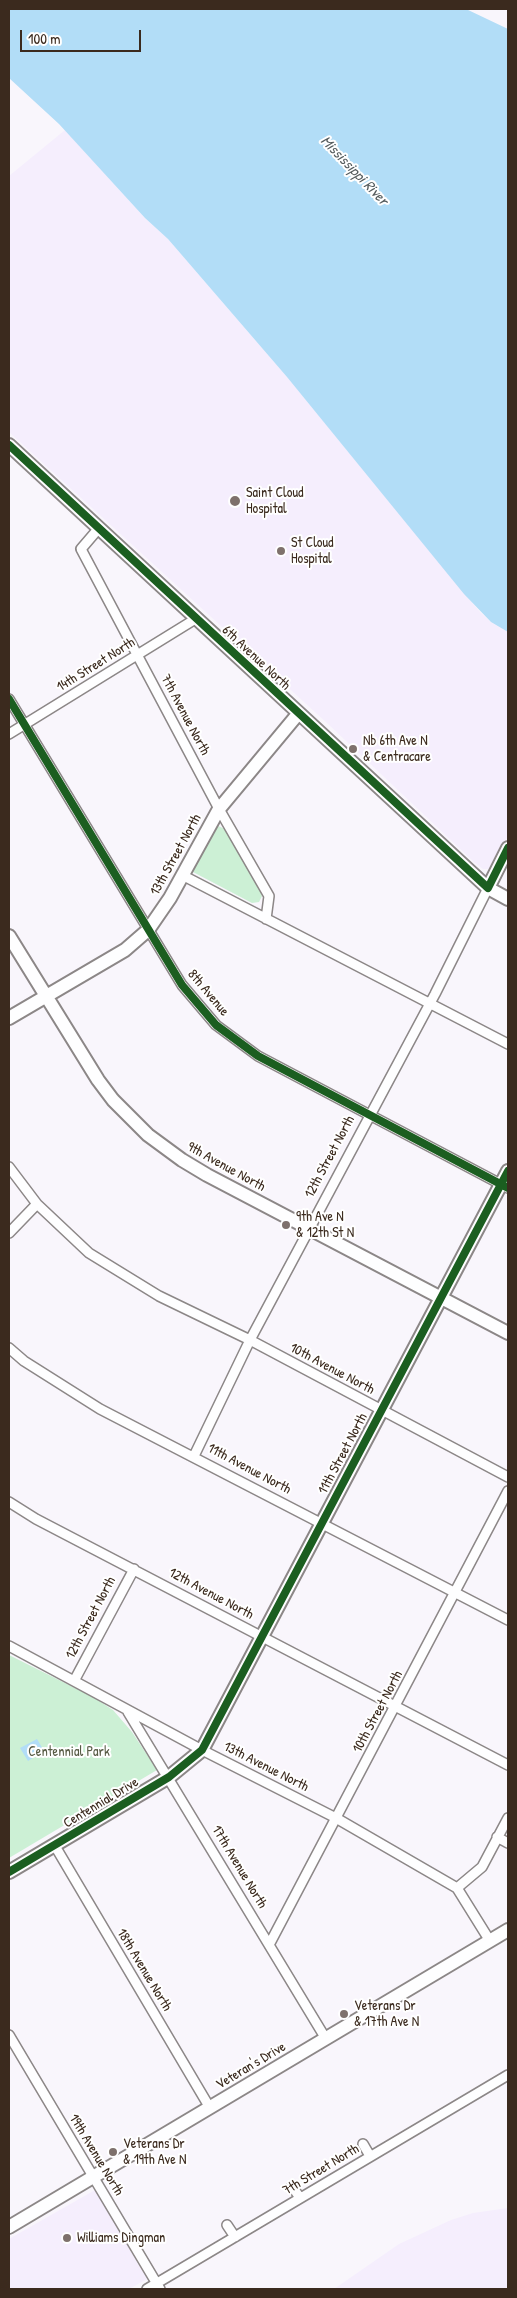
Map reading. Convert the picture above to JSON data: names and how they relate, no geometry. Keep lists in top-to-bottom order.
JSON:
{
  "streets": {
    "street": [
      "6th Avenue North",
      "14th Street North",
      "7th Avenue North",
      "13th Street North",
      "8th Avenue",
      "12th Street North",
      "9th Avenue North",
      "10th Avenue North",
      "11th Street North",
      "11th Avenue North",
      "12th Avenue North",
      "10th Street North",
      "13th Avenue North",
      "Centennial Drive",
      "17th Avenue North",
      "18th Avenue North",
      "Veteran's Drive",
      "19th Avenue North",
      "7th Street North"
    ]
  },
  "crossings": [
    ["6th Avenue North", "14th Street North"],
    ["6th Avenue North", "7th Avenue North"],
    ["6th Avenue North", "13th Street North"],
    ["6th Avenue North", "12th Street North"],
    ["14th Street North", "7th Avenue North"],
    ["14th Street North", "8th Avenue"],
    ["7th Avenue North", "13th Street North"],
    ["13th Street North", "8th Avenue"],
    ["13th Street North", "9th Avenue North"],
    ["8th Avenue", "12th Street North"],
    ["8th Avenue", "11th Street North"],
    ["12th Street North", "9th Avenue North"],
    ["12th Street North", "10th Avenue North"],
    ["12th Street North", "11th Avenue North"],
    ["12th Street North", "12th Avenue North"],
    ["12th Street North", "13th Avenue North"],
    ["9th Avenue North", "11th Street North"],
    ["10th Avenue North", "11th Street North"],
    ["11th Street North", "11th Avenue North"],
    ["11th Street North", "12th Avenue North"],
    ["11th Street North", "13th Avenue North"],
    ["11th Street North", "Centennial Drive"],
    ["11th Avenue North", "10th Street North"],
    ["12th Avenue North", "10th Street North"],
    ["10th Street North", "13th Avenue North"],
    ["10th Street North", "17th Avenue North"],
    ["13th Avenue North", "Centennial Drive"],
    ["13th Avenue North", "17th Avenue North"],
    ["Centennial Drive", "17th Avenue North"],
    ["Centennial Drive", "18th Avenue North"],
    ["17th Avenue North", "Veteran's Drive"],
    ["18th Avenue North", "Veteran's Drive"],
    ["Veteran's Drive", "19th Avenue North"],
    ["19th Avenue North", "7th Street North"]
  ],
  "water": ["Mississippi River"],
  "parks": ["Centennial Park"],
  "places": [
    "Saint Cloud Hospital",
    "St Cloud Hospital",
    "Nb 6th Ave N & Centracare",
    "9th Ave N & 12th St N",
    "Veterans Dr & 17th Ave N",
    "Veterans Dr & 19th Ave N",
    "Williams Dingman"
  ],
  "scale_bar": "100 m"
}
